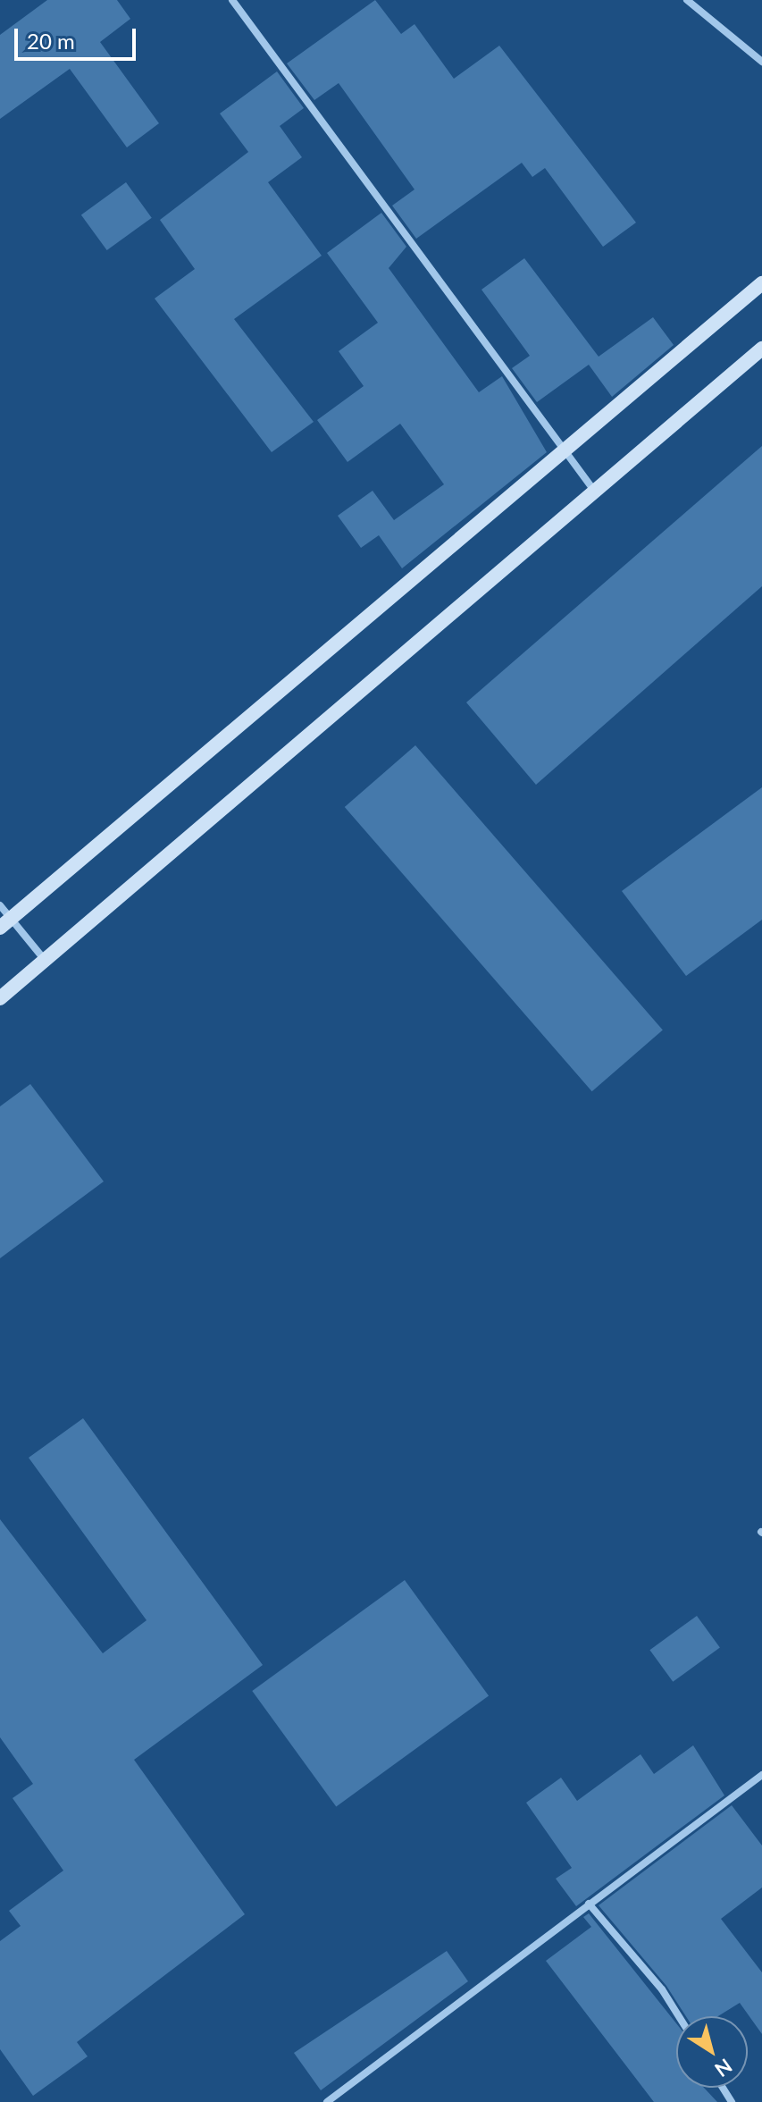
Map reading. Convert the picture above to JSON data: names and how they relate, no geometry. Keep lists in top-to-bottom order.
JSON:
{
  "scale_bar": "20 m",
  "north": "bottom right"
}
